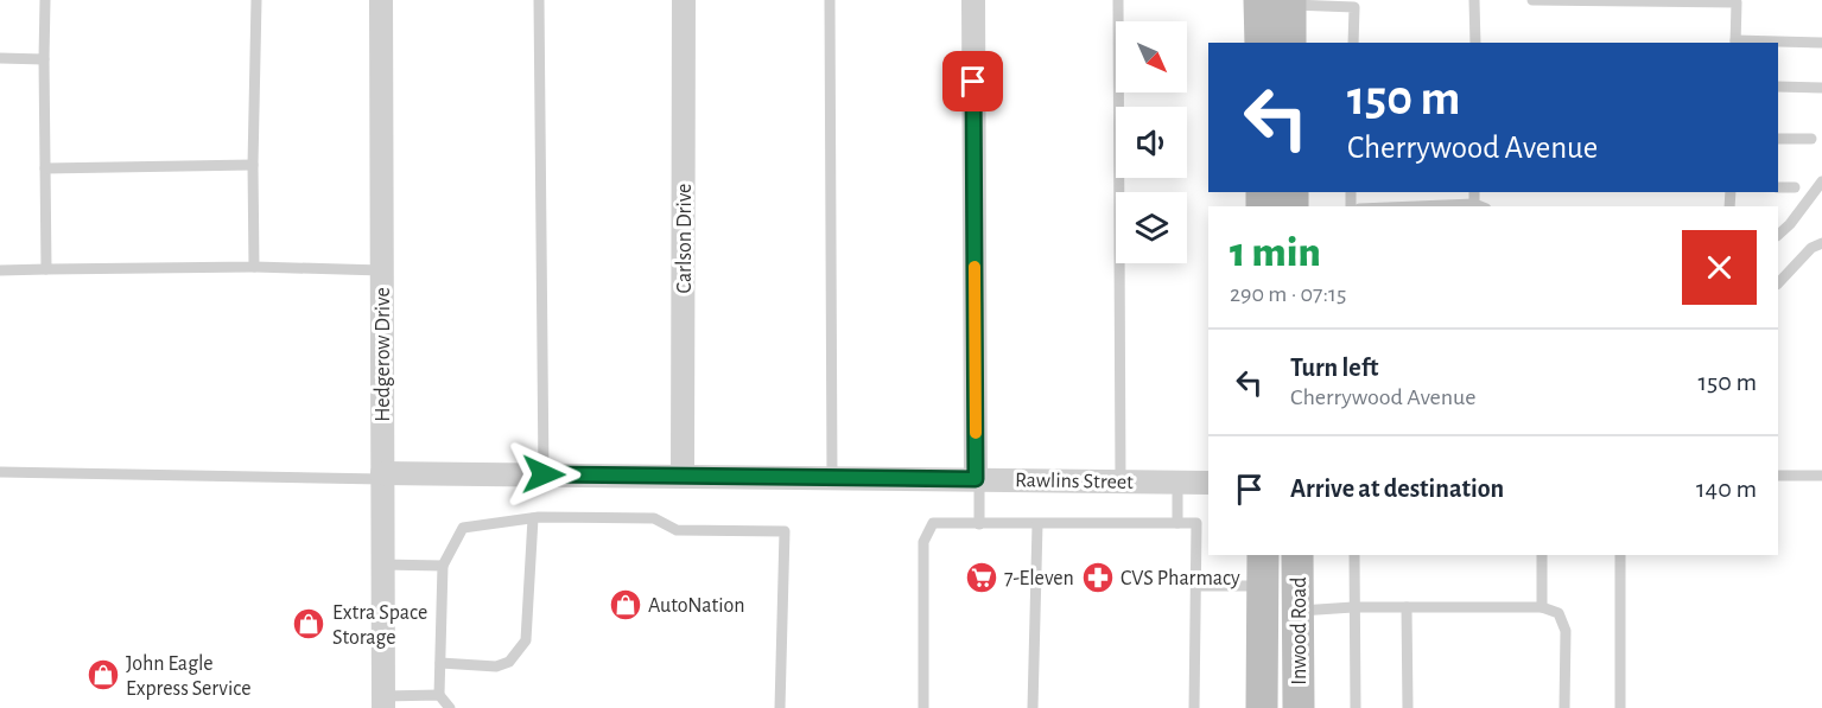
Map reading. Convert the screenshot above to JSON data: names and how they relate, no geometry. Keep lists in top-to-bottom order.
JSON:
{
  "streets": {
    "main road": ["Inwood Road"],
    "street": ["Carlson Drive", "Hedgerow Drive", "Rawlins Street"]
  },
  "crossings": [
    ["Carlson Drive", "Rawlins Street"],
    ["Hedgerow Drive", "Rawlins Street"]
  ],
  "places": {
    "supermarket": ["7-Eleven"],
    "pharmacy": ["CVS Pharmacy"],
    "shop": ["AutoNation", "Extra Space Storage", "John Eagle Express Service"]
  },
  "north": "bottom right",
  "page": {
    "turn": ["150 m", "Cherrywood Avenue"],
    "heading": ["1 min", "290 m · 07:15"],
    "list": [
      {
        "name": "Turn left",
        "note": "Cherrywood Avenue",
        "value": "150 m"
      },
      {
        "name": "Arrive at destination",
        "value": "140 m"
      }
    ]
  }
}
